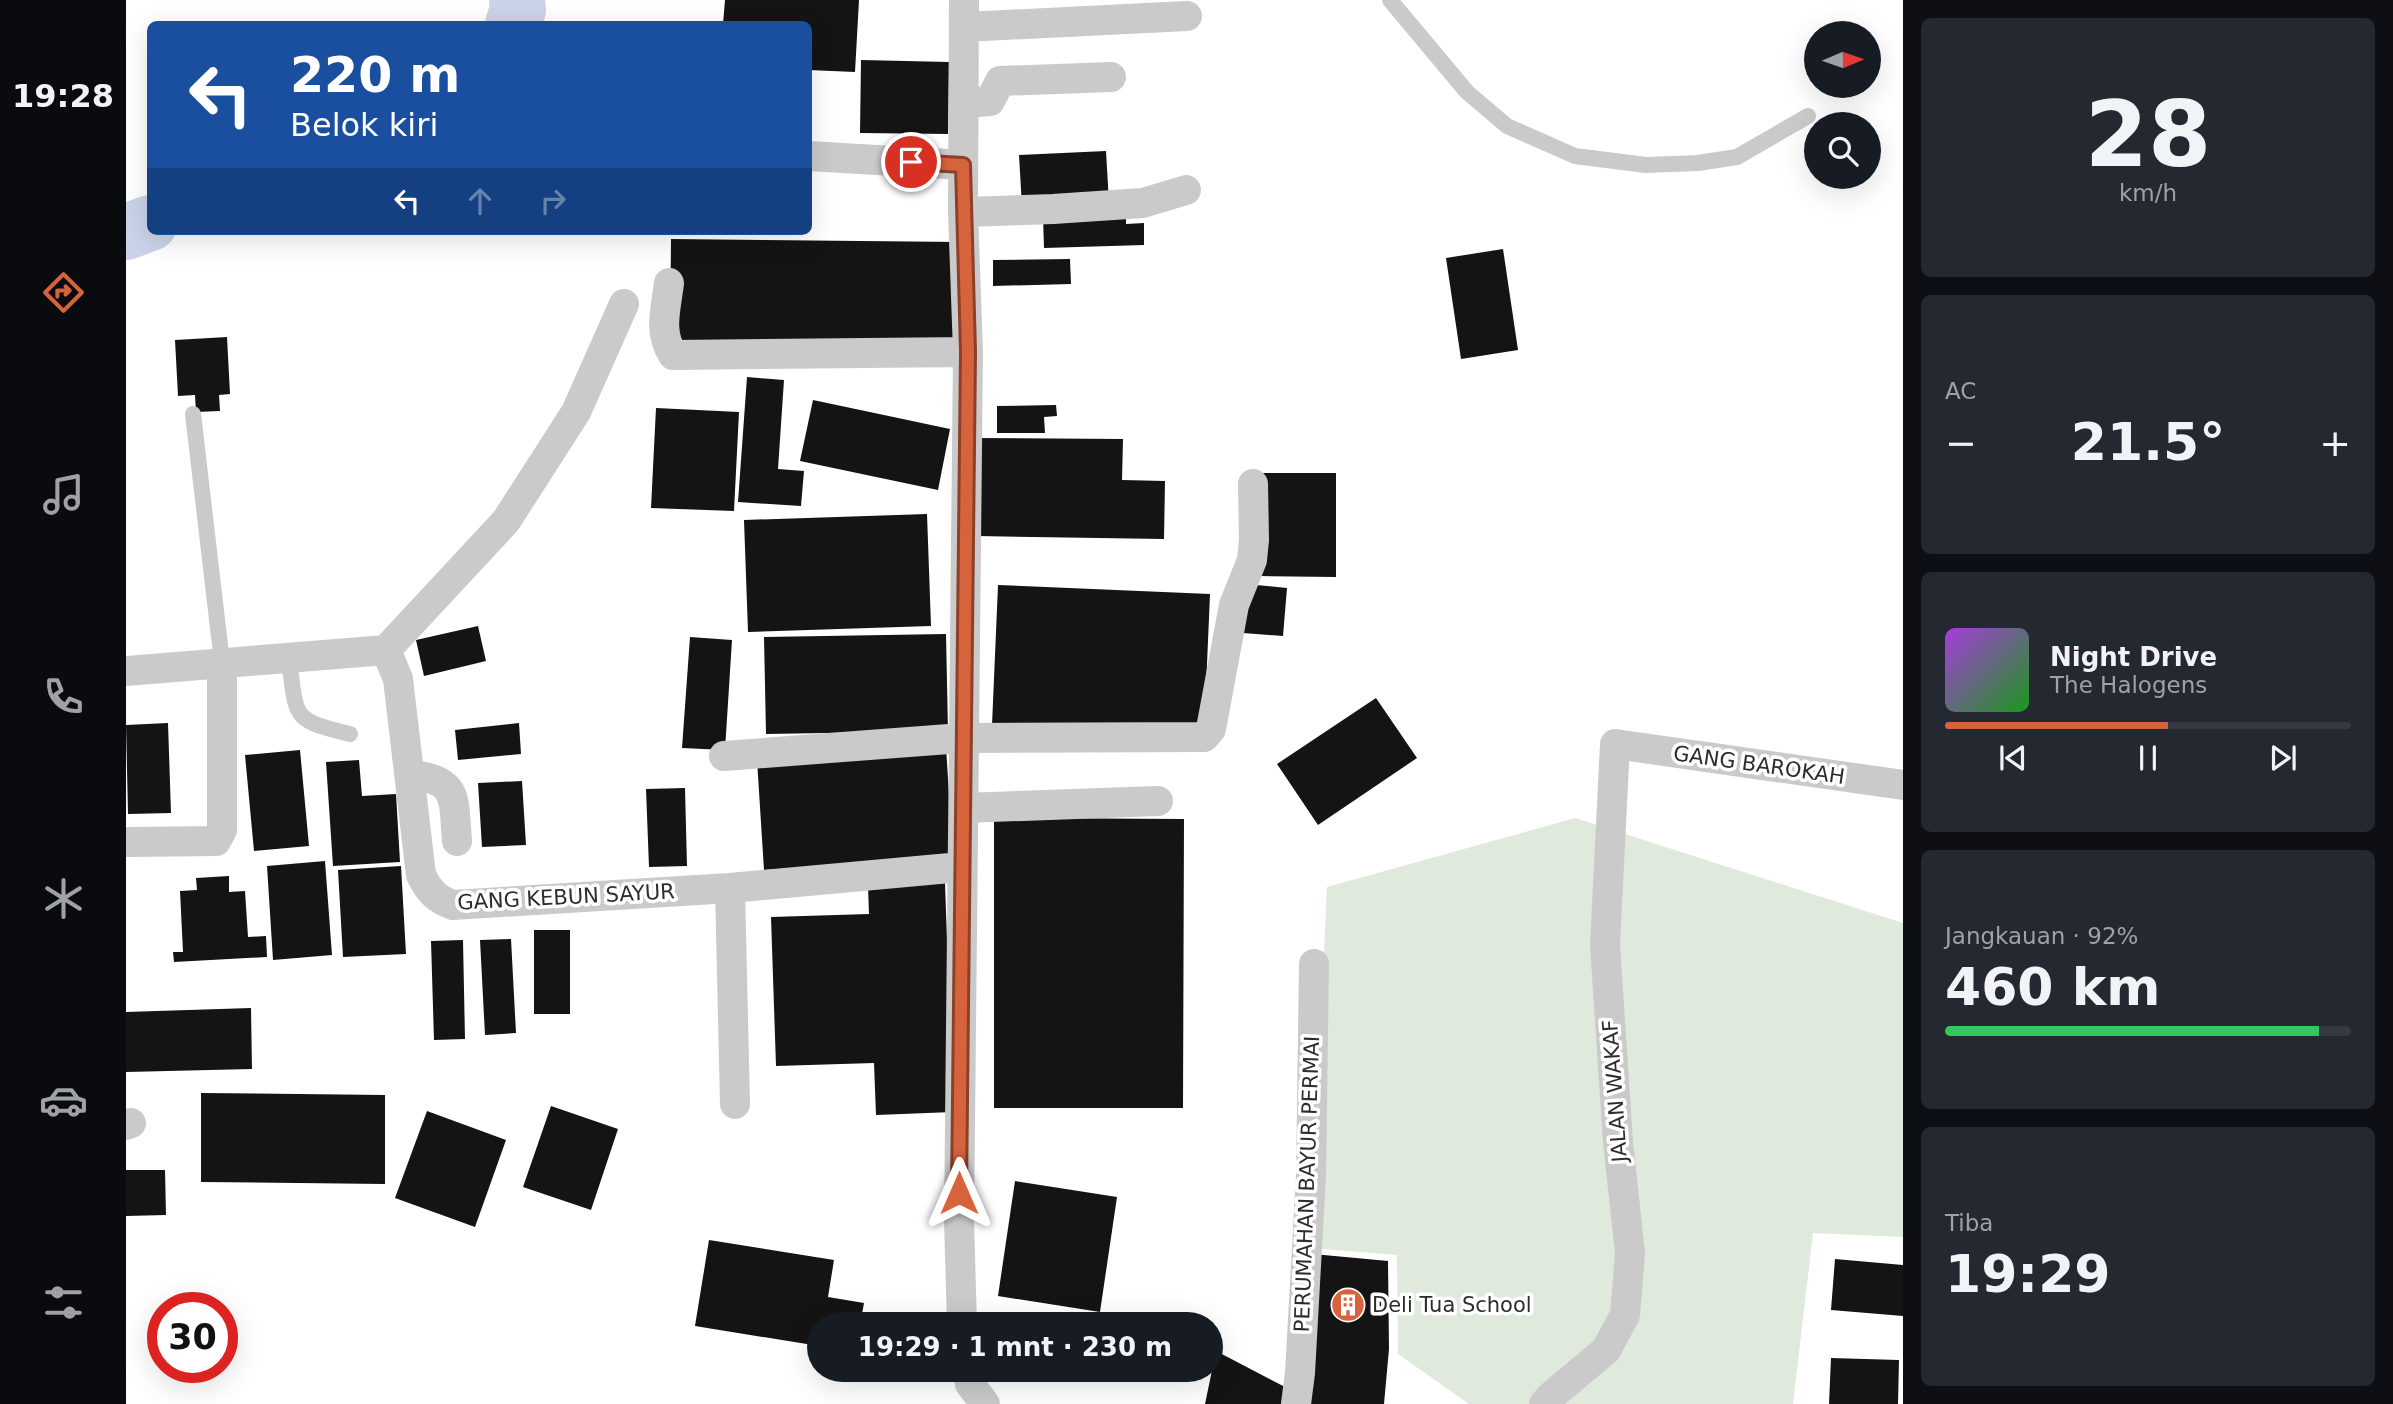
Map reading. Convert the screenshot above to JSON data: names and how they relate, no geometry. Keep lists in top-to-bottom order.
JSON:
{
  "streets": {
    "street": [
      "GANG BAROKAH",
      "GANG KEBUN SAYUR",
      "JALAN WAKAF",
      "PERUMAHAN BAYUR PERMAI"
    ]
  },
  "crossings": [
    ["GANG BAROKAH", "JALAN WAKAF"]
  ],
  "places": {
    "building": ["Deli Tua School"]
  },
  "north": "right",
  "page": {
    "tabs": "19:28",
    "tile": [
      ["28", "km/h"],
      "AC",
      ["Jangkauan · 92%", "460 km"],
      ["Tiba", "19:29"]
    ],
    "turn": ["220 m", "Belok kiri"],
    "heat": ["−", "21.5°", "+"],
    "song": ["Night Drive", "The Halogens"],
    "limit": "30",
    "trip": "19:29 · 1 mnt · 230 m"
  }
}
